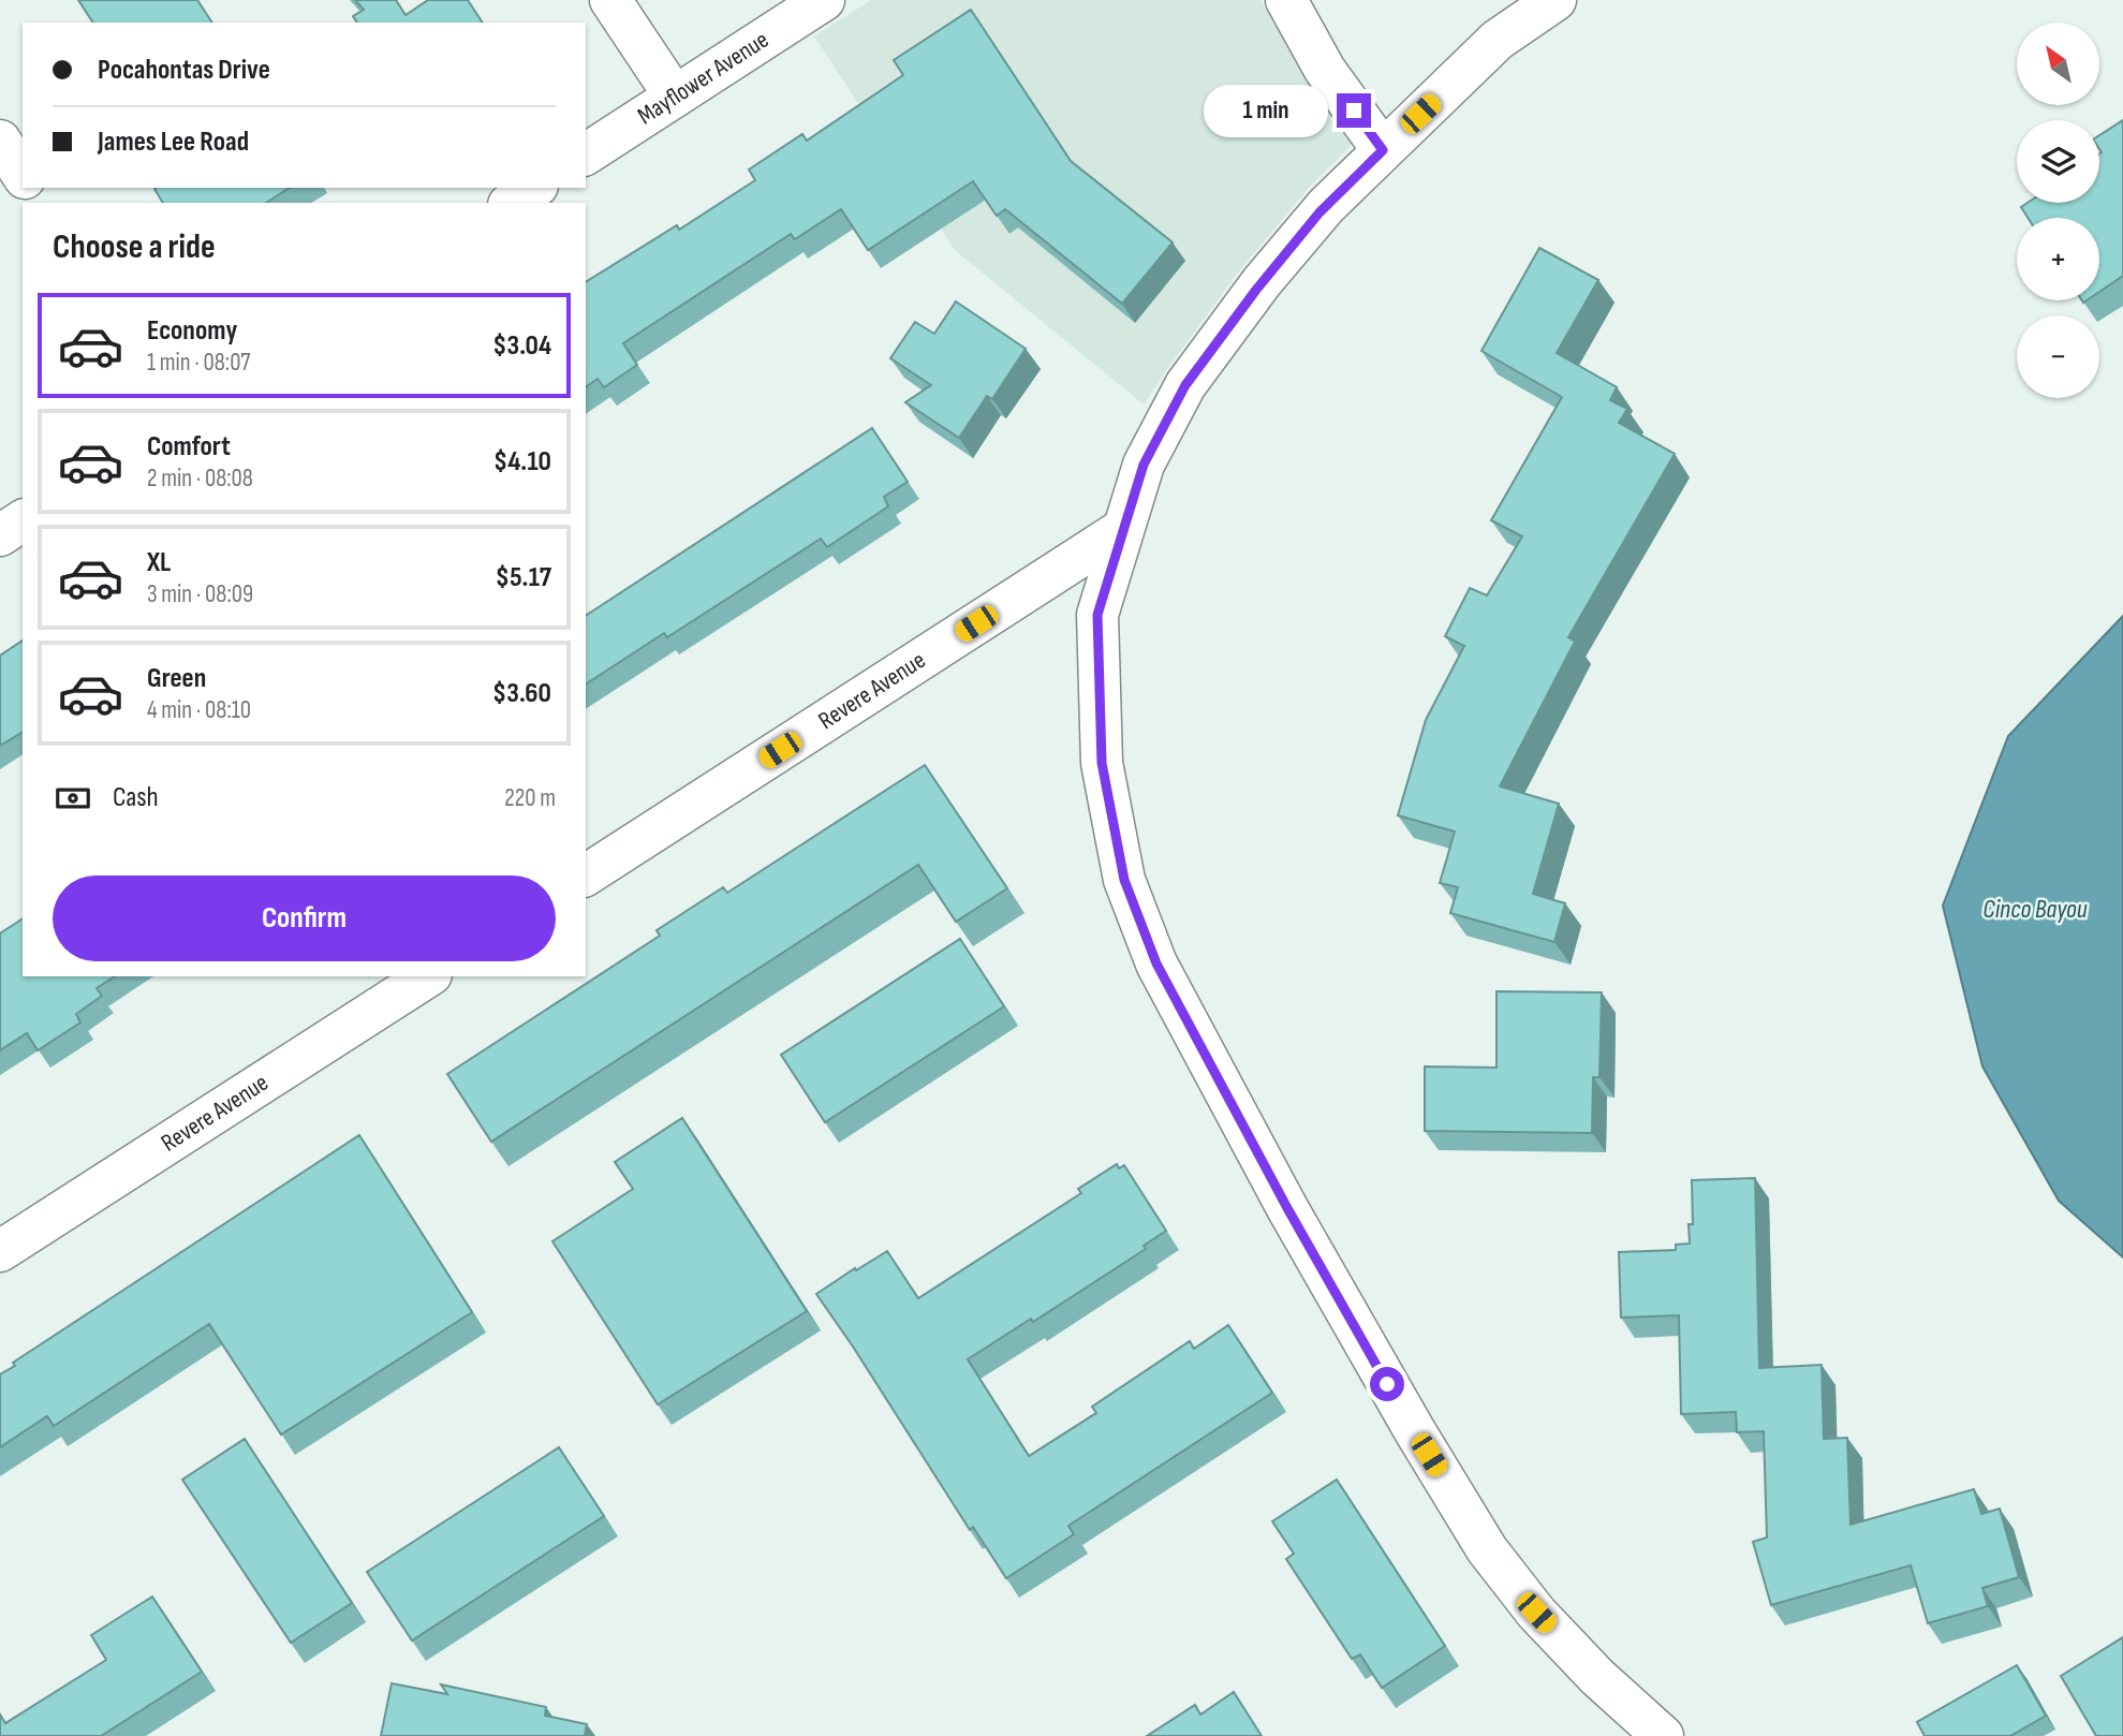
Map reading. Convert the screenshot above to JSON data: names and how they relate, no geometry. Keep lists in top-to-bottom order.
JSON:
{
  "streets": {
    "street": ["Mayflower Avenue", "Revere Avenue"]
  },
  "water": ["Cinco Bayou"],
  "north": "top left",
  "page": {
    "map_buttons": ["+", "−"],
    "banner": ["Pocahontas Drive", "James Lee Road"],
    "bubble": "1 min",
    "heading": "Choose a ride",
    "list": [
      {
        "name": "Economy",
        "note": "1 min · 08:07",
        "value": "$3.04"
      },
      {
        "name": "Comfort",
        "note": "2 min · 08:08",
        "value": "$4.10"
      },
      {
        "name": "XL",
        "note": "3 min · 08:09",
        "value": "$5.17"
      },
      {
        "name": "Green",
        "note": "4 min · 08:10",
        "value": "$3.60"
      }
    ],
    "pay": ["Cash", "220 m"],
    "buttons": "Confirm"
  }
}
